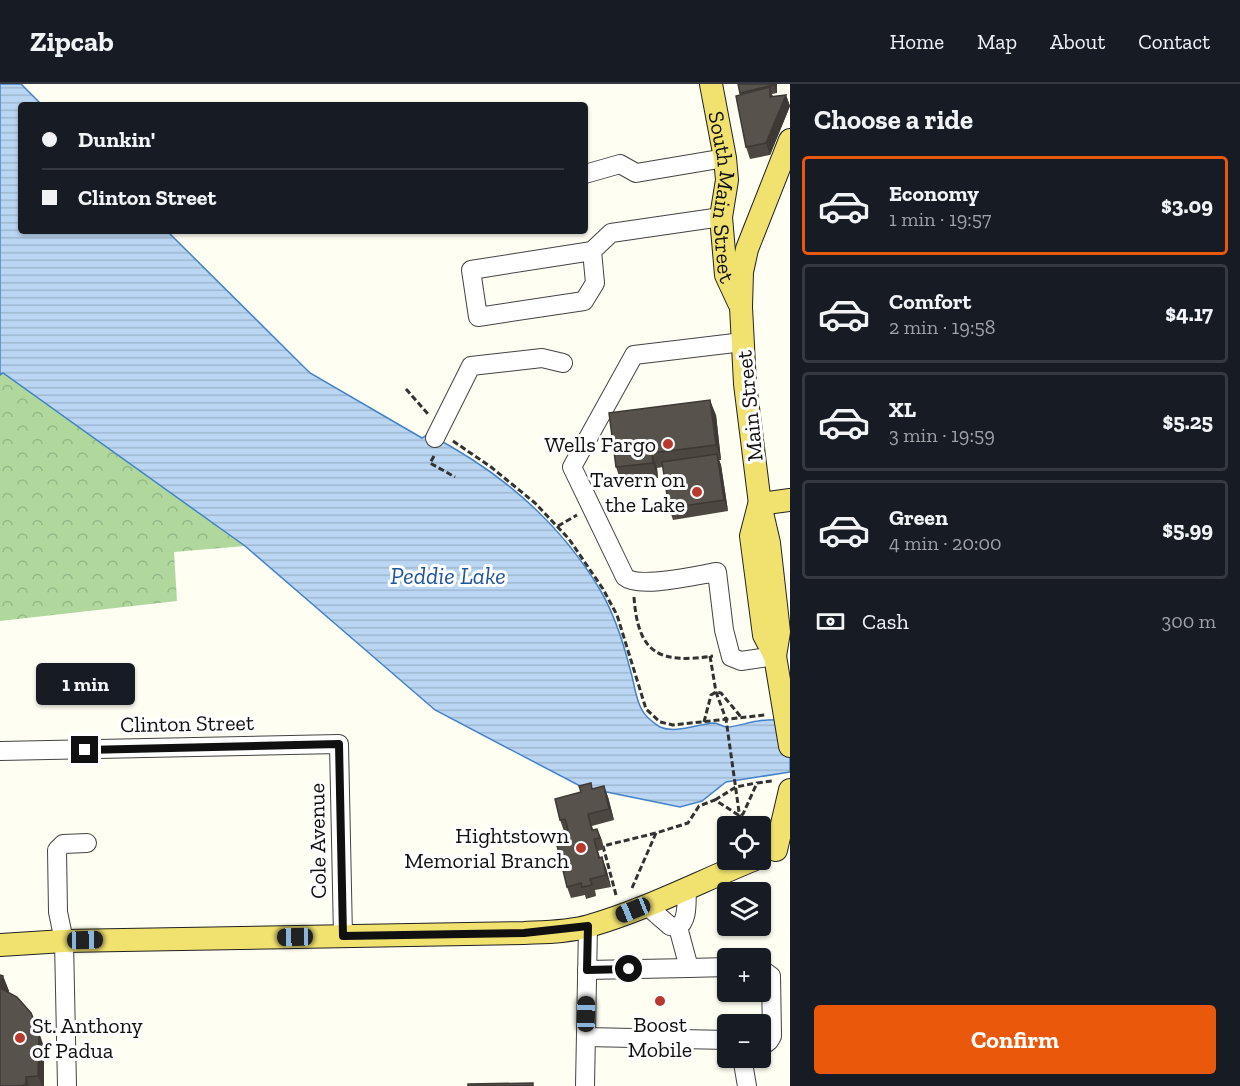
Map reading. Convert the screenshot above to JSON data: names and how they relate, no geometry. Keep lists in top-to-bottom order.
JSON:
{
  "streets": {
    "main road": ["South Main Street", "Main Street"],
    "street": ["Clinton Street", "Cole Avenue"]
  },
  "crossings": [
    ["South Main Street", "Main Street"],
    ["Clinton Street", "Cole Avenue"]
  ],
  "water": ["Peddie Lake"],
  "places": [
    "Wells Fargo",
    "Tavern on the Lake",
    "Hightstown Memorial Branch",
    "Boost Mobile",
    "St. Anthony of Padua"
  ],
  "page": {
    "header": "Zipcab",
    "nav": [
      "Home",
      "Map",
      "About",
      "Contact"
    ],
    "heading": "Choose a ride",
    "banner": ["Dunkin'", "Clinton Street"],
    "list": [
      {
        "name": "Economy",
        "note": "1 min · 19:57",
        "value": "$3.09"
      },
      {
        "name": "Comfort",
        "note": "2 min · 19:58",
        "value": "$4.17"
      },
      {
        "name": "XL",
        "note": "3 min · 19:59",
        "value": "$5.25"
      },
      {
        "name": "Green",
        "note": "4 min · 20:00",
        "value": "$5.99"
      }
    ],
    "pay": ["Cash", "300 m"],
    "bubble": "1 min",
    "map_buttons": ["+", "−"],
    "buttons": "Confirm"
  }
}
